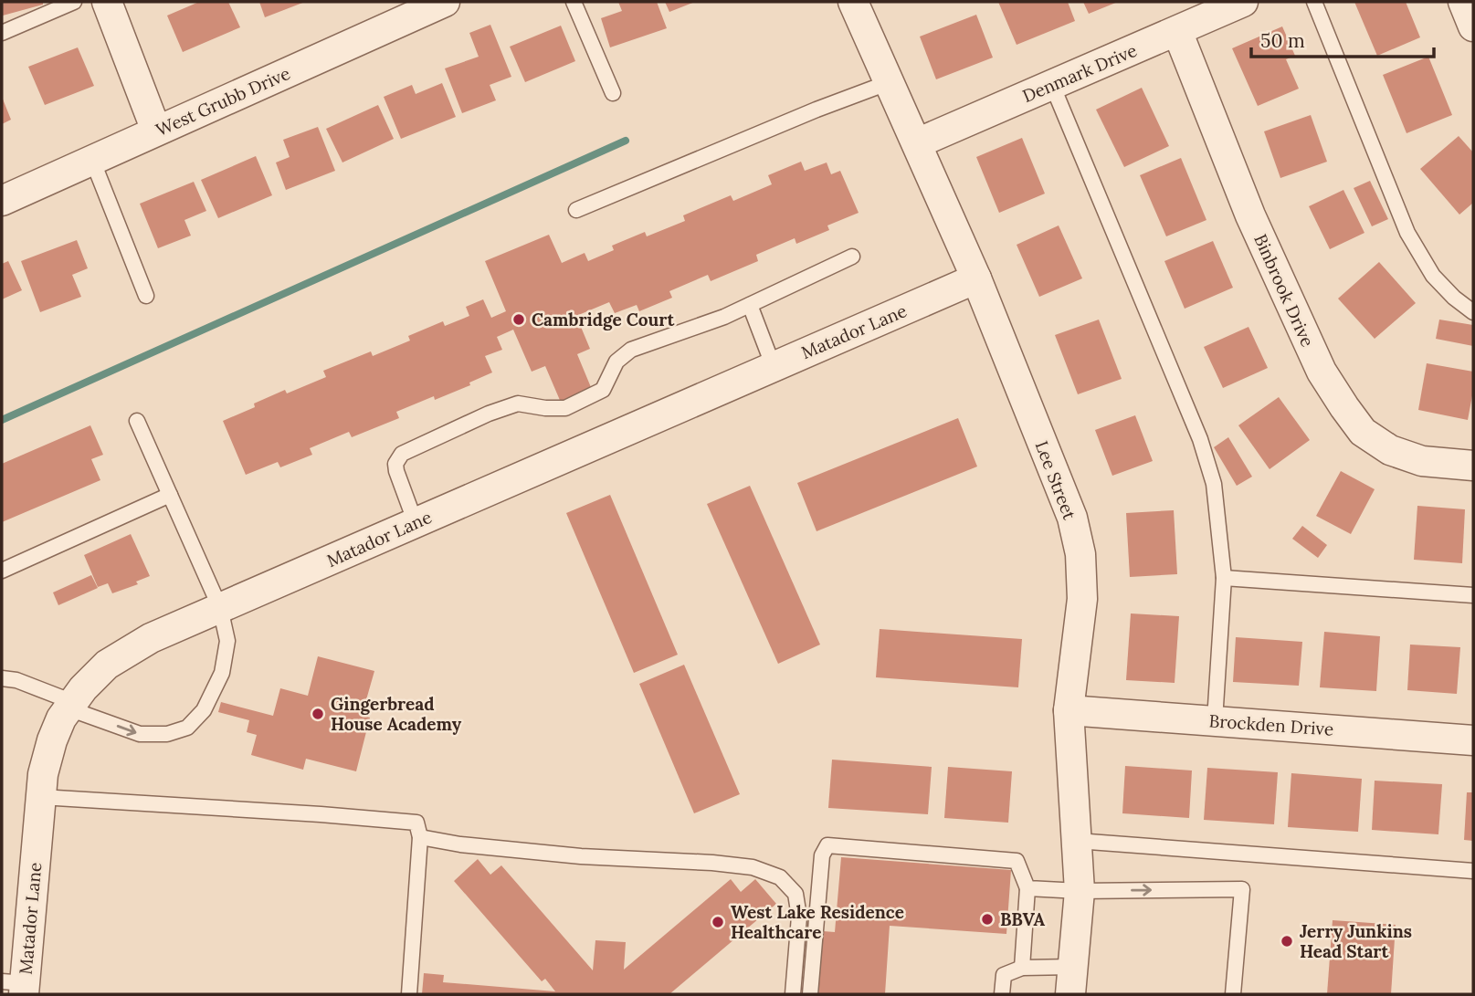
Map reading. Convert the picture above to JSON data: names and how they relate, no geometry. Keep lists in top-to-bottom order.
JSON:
{
  "streets": {
    "street": [
      "Denmark Drive",
      "West Grubb Drive",
      "Binbrook Drive",
      "Matador Lane",
      "Lee Street",
      "Brockden Drive"
    ]
  },
  "crossings": [
    ["Denmark Drive", "Binbrook Drive"],
    ["Denmark Drive", "Lee Street"],
    ["Matador Lane", "Lee Street"],
    ["Lee Street", "Brockden Drive"]
  ],
  "places": [
    "Cambridge Court",
    "Gingerbread House Academy",
    "BBVA",
    "West Lake Residence Healthcare",
    "Jerry Junkins Head Start"
  ],
  "scale_bar": "50 m"
}
